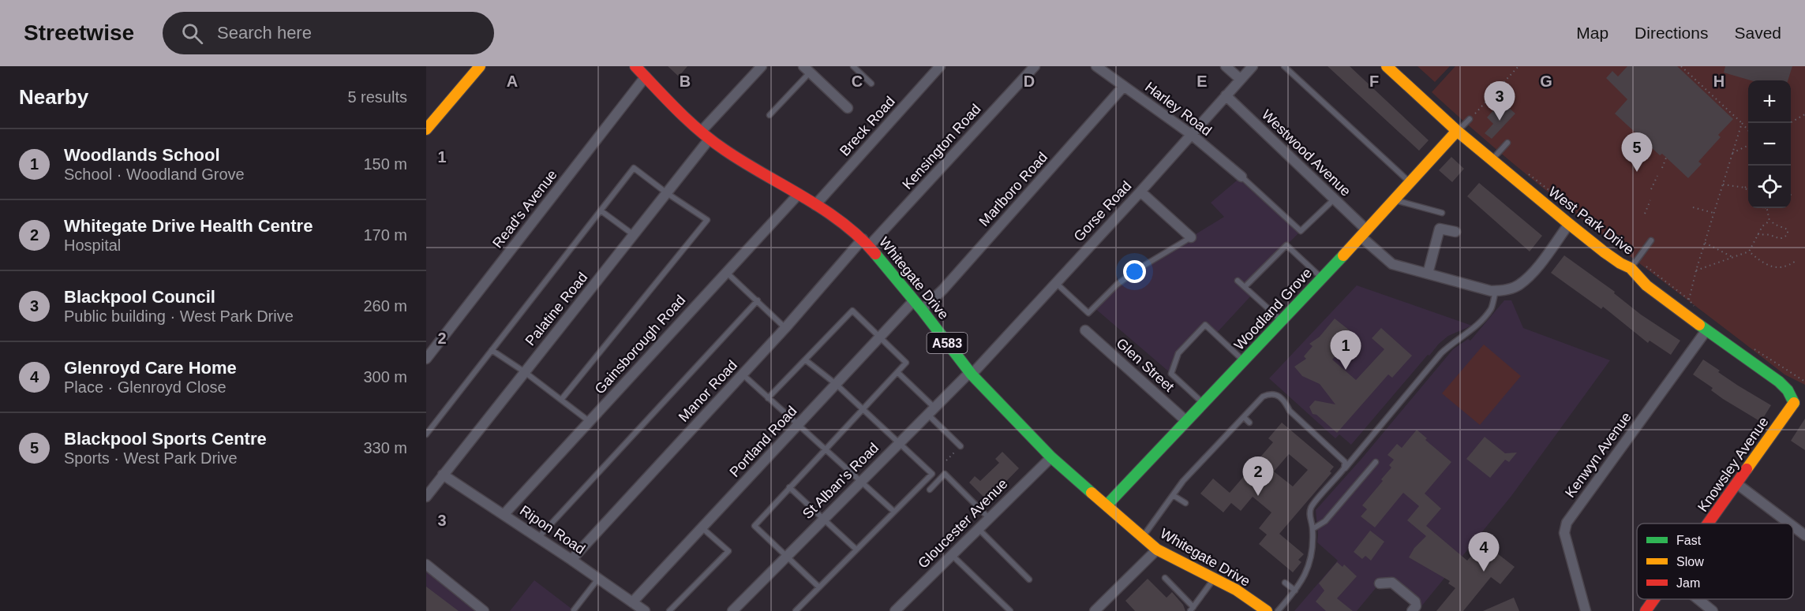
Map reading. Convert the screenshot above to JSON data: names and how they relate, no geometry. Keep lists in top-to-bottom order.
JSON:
{
  "streets": {
    "street": [
      "Harley Road",
      "Breck Road",
      "Kensington Road",
      "Westwood Avenue",
      "Marlboro Road",
      "Read's Avenue",
      "Gorse Road",
      "West Park Drive",
      "Whitegate Drive",
      "Palatine Road",
      "Woodland Grove",
      "A583",
      "Gainsborough Road",
      "Glen Street",
      "Manor Road",
      "Portland Road",
      "Kenwyn Avenue",
      "Knowsley Avenue",
      "St Alban's Road",
      "Gloucester Avenue",
      "Ripon Road"
    ]
  },
  "crossings": [
    ["Harley Road", "Marlboro Road"],
    ["Harley Road", "Gorse Road"],
    ["Breck Road", "Whitegate Drive"],
    ["Kensington Road", "Whitegate Drive"],
    ["Kensington Road", "Manor Road"],
    ["Westwood Avenue", "Gorse Road"],
    ["Westwood Avenue", "Woodland Grove"],
    ["Marlboro Road", "Whitegate Drive"],
    ["Read's Avenue", "Whitegate Drive"],
    ["Gorse Road", "Whitegate Drive"],
    ["Gorse Road", "St Alban's Road"],
    ["West Park Drive", "Woodland Grove"],
    ["West Park Drive", "Kenwyn Avenue"],
    ["West Park Drive", "Knowsley Avenue"],
    ["Whitegate Drive", "Palatine Road"],
    ["Whitegate Drive", "Woodland Grove"],
    ["Whitegate Drive", "Gainsborough Road"],
    ["Whitegate Drive", "Manor Road"],
    ["Whitegate Drive", "Portland Road"],
    ["Whitegate Drive", "St Alban's Road"],
    ["Whitegate Drive", "Gloucester Avenue"],
    ["Palatine Road", "Ripon Road"],
    ["Woodland Grove", "Glen Street"],
    ["Gainsborough Road", "Ripon Road"],
    ["Manor Road", "Ripon Road"],
    ["Portland Road", "Ripon Road"]
  ],
  "legend": ["Fast", "Slow", "Jam"],
  "page": {
    "header": "Streetwise",
    "search": "Search here",
    "nav": ["Map", "Directions", "Saved"],
    "heading": ["Nearby", "5 results"],
    "map_buttons": ["+", "−"],
    "pins": [
      "3",
      "5",
      "1",
      "2",
      "4"
    ],
    "list": [
      {
        "mark": "1",
        "name": "Woodlands School",
        "note": "School · Woodland Grove",
        "value": "150 m"
      },
      {
        "mark": "2",
        "name": "Whitegate Drive Health Centre",
        "note": "Hospital",
        "value": "170 m"
      },
      {
        "mark": "3",
        "name": "Blackpool Council",
        "note": "Public building · West Park Drive",
        "value": "260 m"
      },
      {
        "mark": "4",
        "name": "Glenroyd Care Home",
        "note": "Place · Glenroyd Close",
        "value": "300 m"
      },
      {
        "mark": "5",
        "name": "Blackpool Sports Centre",
        "note": "Sports · West Park Drive",
        "value": "330 m"
      }
    ]
  },
  "grid": {
    "columns": [
      "A",
      "B",
      "C",
      "D",
      "E",
      "F",
      "G",
      "H"
    ],
    "rows": ["1", "2", "3"]
  }
}
